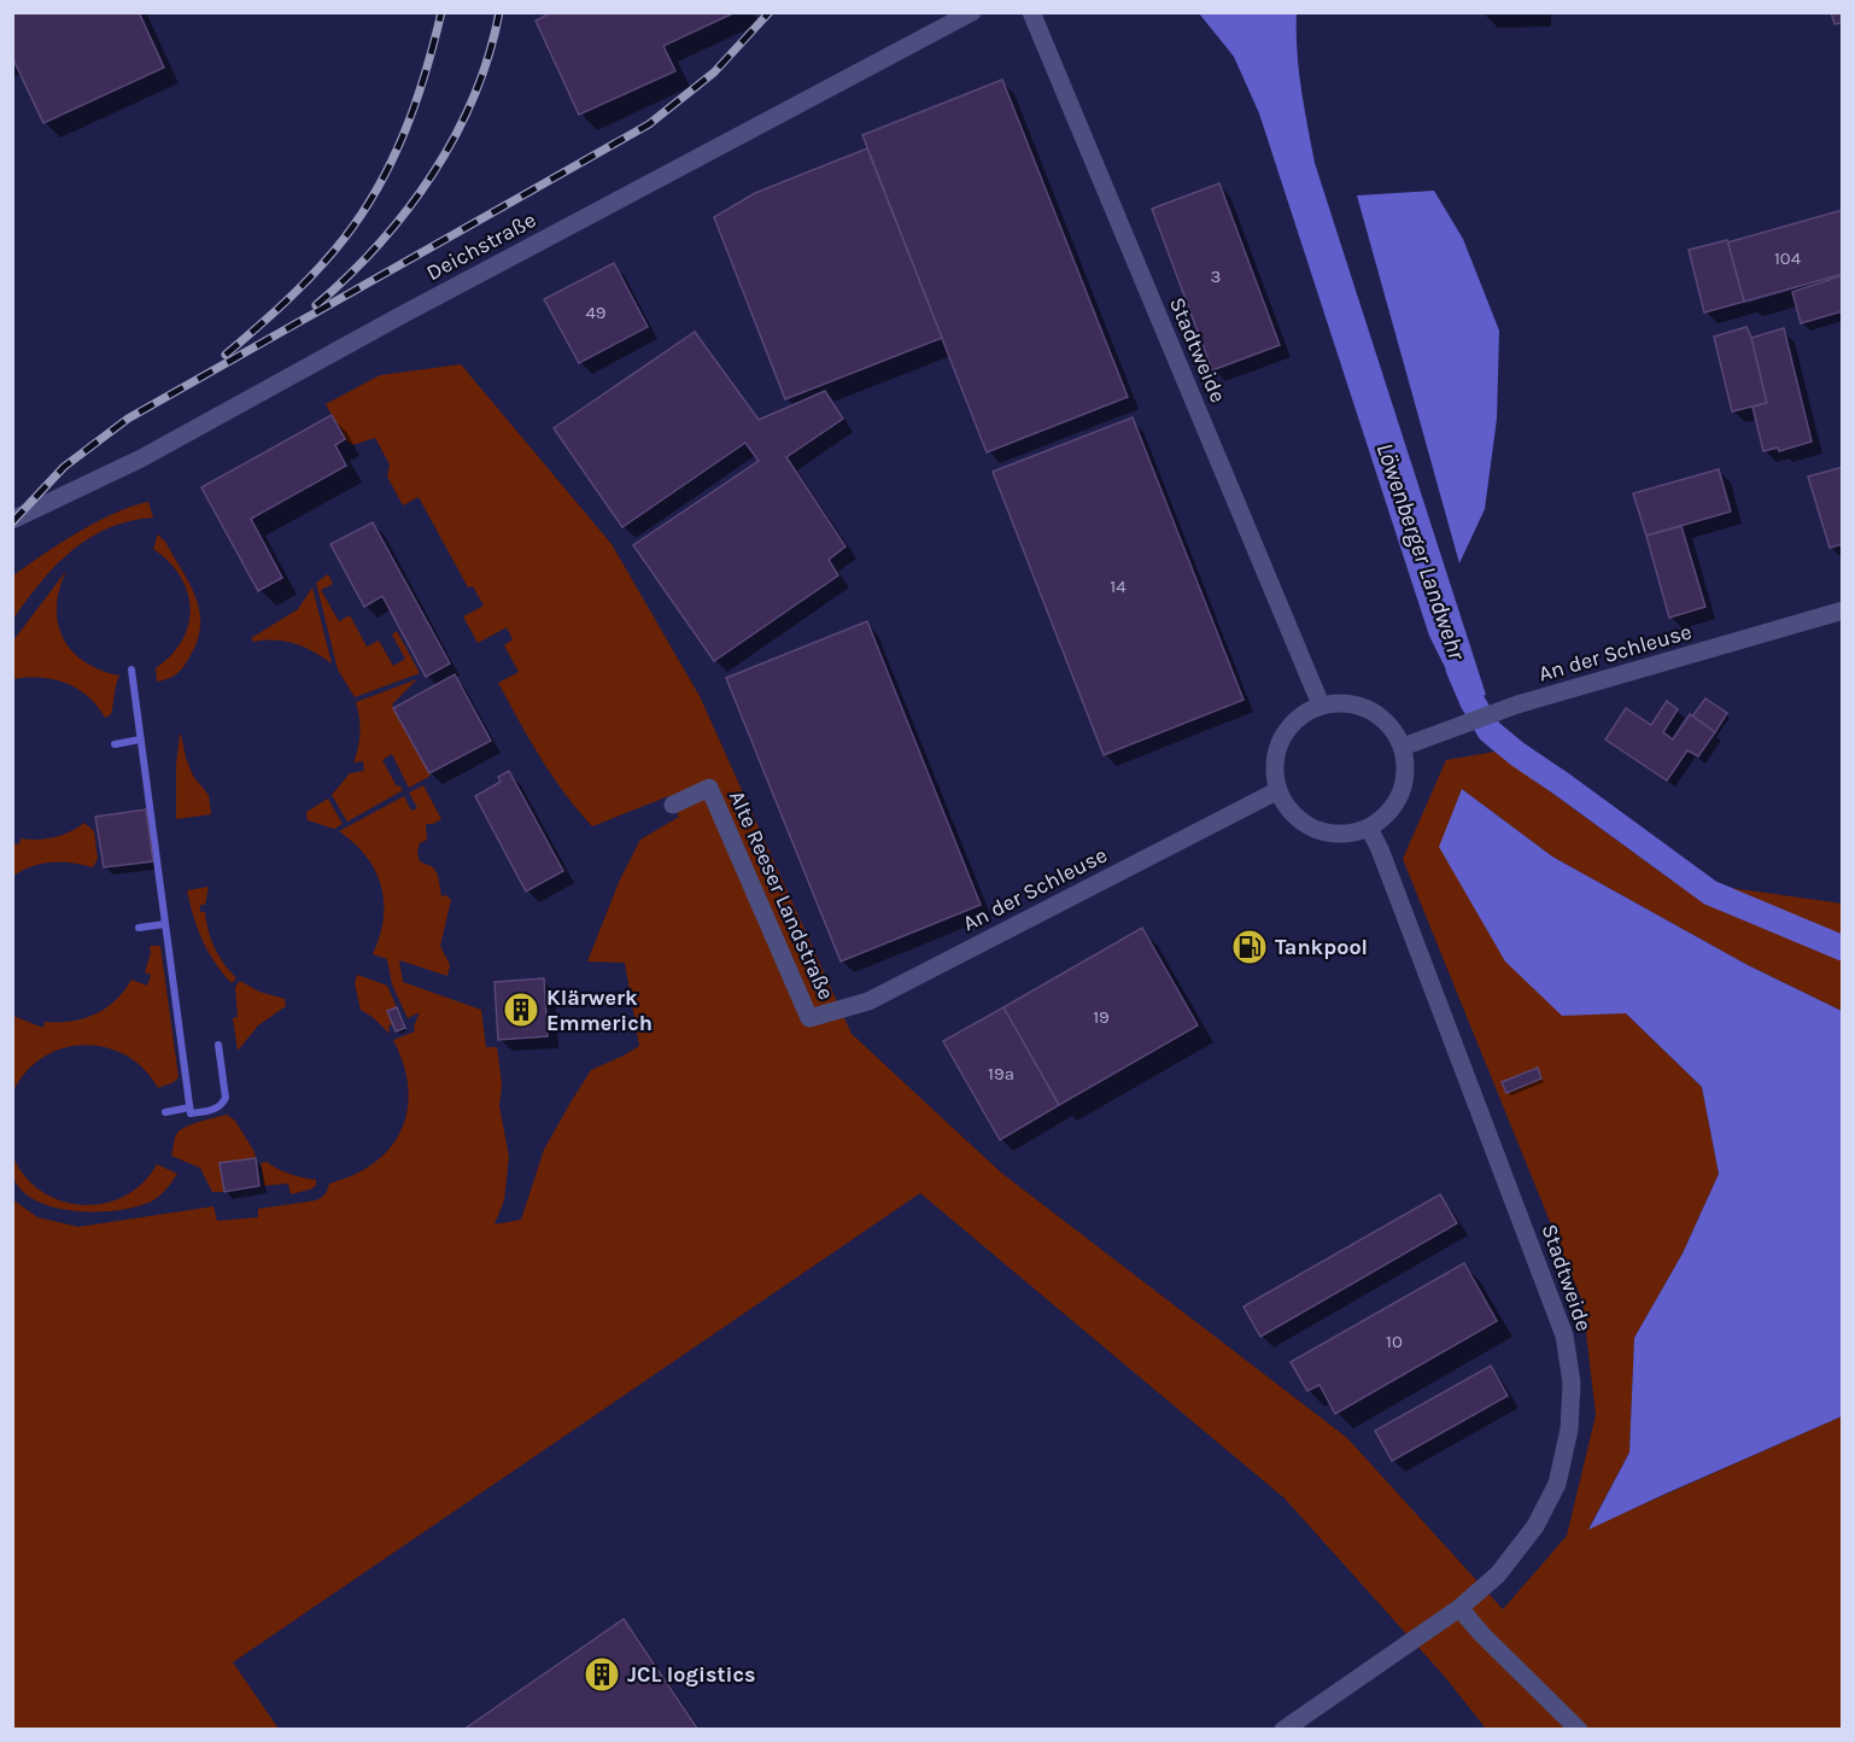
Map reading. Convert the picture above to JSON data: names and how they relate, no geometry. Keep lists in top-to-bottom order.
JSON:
{
  "streets": {
    "street": [
      "Deichstraße",
      "Stadtweide",
      "An der Schleuse",
      "Alte Reeser Landstraße"
    ]
  },
  "crossings": [
    ["Stadtweide", "An der Schleuse"],
    ["An der Schleuse", "Alte Reeser Landstraße"]
  ],
  "water": ["Löwenberger Landwehr"],
  "places": {
    "fuel station": ["Tankpool"],
    "building": ["Klärwerk Emmerich", "JCL logistics"]
  },
  "house_numbers": [
    "104",
    "3",
    "49",
    "14",
    "19",
    "19a",
    "10"
  ]
}
